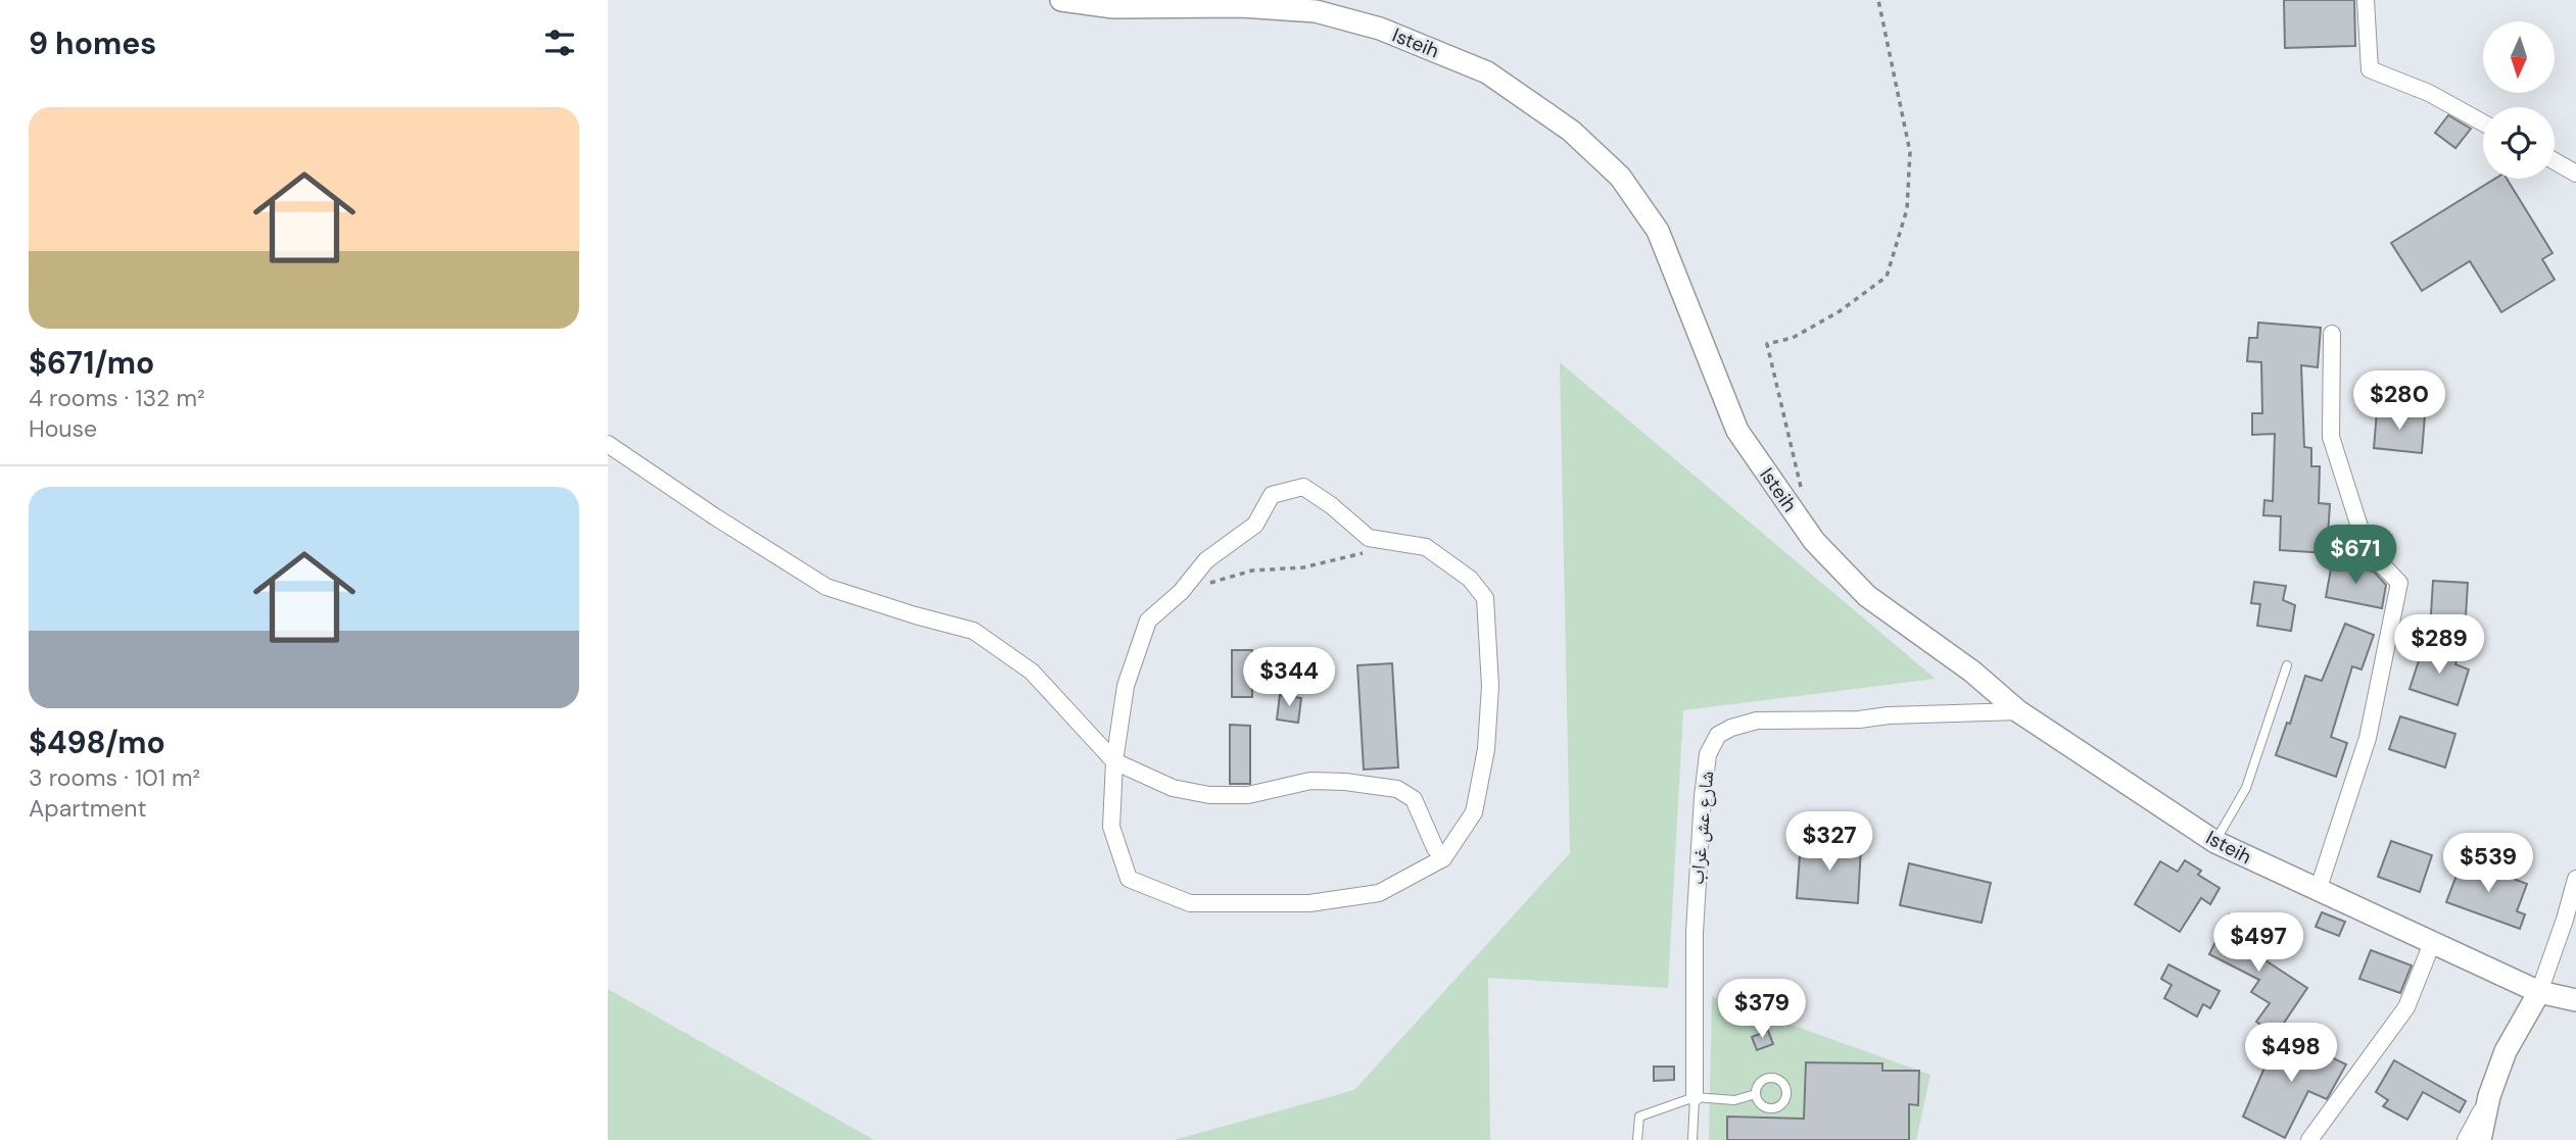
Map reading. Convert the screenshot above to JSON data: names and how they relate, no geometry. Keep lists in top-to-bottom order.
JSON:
{
  "streets": {
    "street": ["Isteih", "شارع عش غراب"]
  },
  "crossings": [
    ["Isteih", "شارع عش غراب"]
  ],
  "north": "bottom",
  "page": {
    "heading": "9 homes",
    "list": [
      {
        "name": "$671/mo",
        "note": "4 rooms · 132 m² · House"
      },
      {
        "name": "$498/mo",
        "note": "3 rooms · 101 m² · Apartment"
      }
    ],
    "price": [
      "$280",
      "$671",
      "$289",
      "$344",
      "$327",
      "$539",
      "$497",
      "$379",
      "$498"
    ]
  }
}
